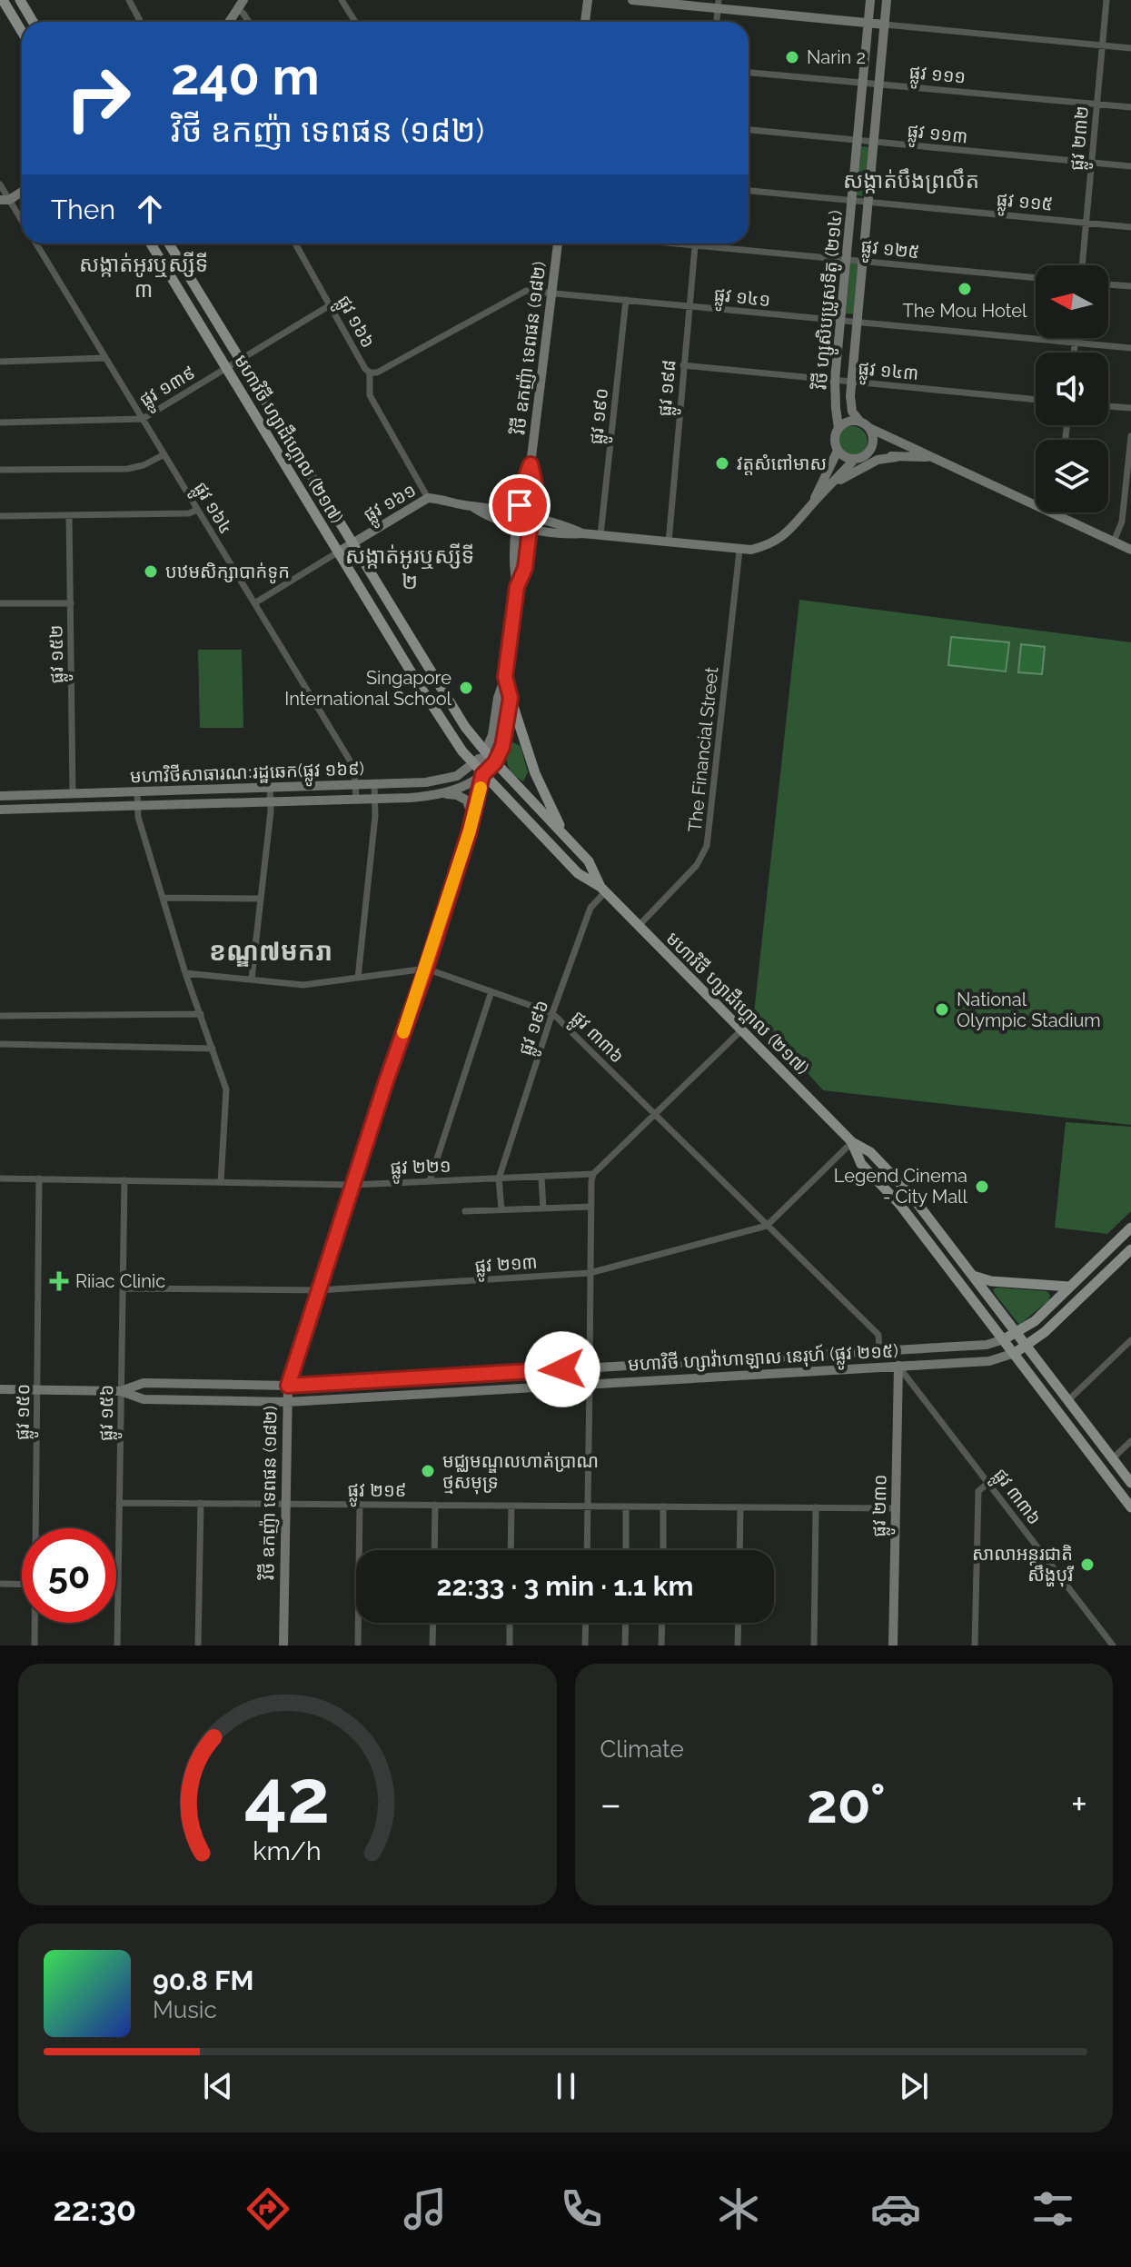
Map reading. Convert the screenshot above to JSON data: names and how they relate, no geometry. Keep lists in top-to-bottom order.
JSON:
{
  "streets": {
    "main road": ["មហាវិថី ហ្សាដឹហ្គោល (២១៧)"],
    "street": [
      "ផ្លូវ ១១១",
      "ផ្លូវ ១១៣",
      "ផ្លូវ ២៣២",
      "ផ្លូវ ១១៥",
      "ផ្លូវ ១២៥",
      "ផ្លូវ ១៤១",
      "វិថី ហ្សូសិបប្រូសទីតូ (២១៤)",
      "ផ្លូវ ១៦៦",
      "វិថី ឧកញ៉ា ទេពផន (១៨២)",
      "ផ្លូវ ១៤៣",
      "ផ្លូវ ១៣៩",
      "ផ្លូវ ១៩៨",
      "ផ្លូវ ១៩០",
      "ផ្លូវ ១៦១",
      "ផ្លូវ ១៦៤",
      "ផ្លូវ ១៥២",
      "The Financial Street",
      "មហាវិថីសាធារណៈរដ្ឋឆេក(ផ្លូវ ១៦៩)",
      "ផ្លូវ ១៩៦",
      "ផ្លូវ ៣៣៦",
      "ផ្លូវ ២២១",
      "ផ្លូវ ២១៣",
      "មហាវិថី ហ្សាវ៉ាហាឡាល នេរុហ៍ (ផ្លូវ ២១៥)",
      "ផ្លូវ ១៥០",
      "ផ្លូវ ១៥៦",
      "ផ្លូវ ២១៩",
      "ផ្លូវ ២៣០"
    ]
  },
  "crossings": [
    ["ផ្លូវ ១១១", "ផ្លូវ ២៣២"],
    ["ផ្លូវ ១១១", "វិថី ហ្សូសិបប្រូសទីតូ (២១៤)"],
    ["ផ្លូវ ១១៣", "ផ្លូវ ២៣២"],
    ["ផ្លូវ ១១៣", "វិថី ហ្សូសិបប្រូសទីតូ (២១៤)"],
    ["ផ្លូវ ២៣២", "ផ្លូវ ១១៥"],
    ["ផ្លូវ ១១៥", "វិថី ហ្សូសិបប្រូសទីតូ (២១៤)"],
    ["ផ្លូវ ១២៥", "វិថី ហ្សូសិបប្រូសទីតូ (២១៤)"],
    ["ផ្លូវ ១២៥", "ផ្លូវ ១៩៨"],
    ["ផ្លូវ ១៤១", "វិថី ហ្សូសិបប្រូសទីតូ (២១៤)"],
    ["ផ្លូវ ១៤១", "ផ្លូវ ១៦៦"],
    ["ផ្លូវ ១៤១", "វិថី ឧកញ៉ា ទេពផន (១៨២)"],
    ["ផ្លូវ ១៤១", "ផ្លូវ ១៩៨"],
    ["ផ្លូវ ១៤១", "ផ្លូវ ១៩០"],
    ["វិថី ហ្សូសិបប្រូសទីតូ (២១៤)", "ផ្លូវ ១៤៣"],
    ["វិថី ហ្សូសិបប្រូសទីតូ (២១៤)", "ផ្លូវ ១៦១"],
    ["ផ្លូវ ១៦៦", "ផ្លូវ ១៣៩"],
    ["ផ្លូវ ១៦៦", "ផ្លូវ ១៦១"],
    ["វិថី ឧកញ៉ា ទេពផន (១៨២)", "មហាវិថី ហ្សាដឹហ្គោល (២១៧)"],
    ["វិថី ឧកញ៉ា ទេពផន (១៨២)", "ផ្លូវ ១៦១"],
    ["វិថី ឧកញ៉ា ទេពផន (១៨២)", "មហាវិថីសាធារណៈរដ្ឋឆេក(ផ្លូវ ១៦៩)"],
    ["វិថី ឧកញ៉ា ទេពផន (១៨២)", "ផ្លូវ ៣៣៦"],
    ["វិថី ឧកញ៉ា ទេពផន (១៨២)", "ផ្លូវ ២២១"],
    ["វិថី ឧកញ៉ា ទេពផន (១៨២)", "ផ្លូវ ២១៣"],
    ["វិថី ឧកញ៉ា ទេពផន (១៨២)", "មហាវិថី ហ្សាវ៉ាហាឡាល នេរុហ៍ (ផ្លូវ ២១៥)"],
    ["វិថី ឧកញ៉ា ទេពផន (១៨២)", "ផ្លូវ ២១៩"],
    ["ផ្លូវ ១៤៣", "ផ្លូវ ១៩៨"],
    ["ផ្លូវ ១៣៩", "មហាវិថី ហ្សាដឹហ្គោល (២១៧)"],
    ["ផ្លូវ ១៣៩", "ផ្លូវ ១៦៤"],
    ["ផ្លូវ ១៩៨", "ផ្លូវ ១៦១"],
    ["ផ្លូវ ១៩០", "ផ្លូវ ១៦១"],
    ["មហាវិថី ហ្សាដឹហ្គោល (២១៧)", "ផ្លូវ ១៦១"],
    ["មហាវិថី ហ្សាដឹហ្គោល (២១៧)", "The Financial Street"],
    ["មហាវិថី ហ្សាដឹហ្គោល (២១៧)", "មហាវិថីសាធារណៈរដ្ឋឆេក(ផ្លូវ ១៦៩)"],
    ["មហាវិថី ហ្សាដឹហ្គោល (២១៧)", "ផ្លូវ ១៩៦"],
    ["មហាវិថី ហ្សាដឹហ្គោល (២១៧)", "ផ្លូវ ២១៣"],
    ["មហាវិថី ហ្សាដឹហ្គោល (២១៧)", "មហាវិថី ហ្សាវ៉ាហាឡាល នេរុហ៍ (ផ្លូវ ២១៥)"],
    ["ផ្លូវ ១៦១", "ផ្លូវ ១៦៤"],
    ["ផ្លូវ ១៦១", "The Financial Street"],
    ["ផ្លូវ ១៦៤", "មហាវិថីសាធារណៈរដ្ឋឆេក(ផ្លូវ ១៦៩)"],
    ["ផ្លូវ ១៥២", "មហាវិថីសាធារណៈរដ្ឋឆេក(ផ្លូវ ១៦៩)"],
    ["ផ្លូវ ១៩៦", "ផ្លូវ ៣៣៦"],
    ["ផ្លូវ ១៩៦", "ផ្លូវ ២២១"],
    ["ផ្លូវ ៣៣៦", "ផ្លូវ ២១៣"],
    ["ផ្លូវ ៣៣៦", "មហាវិថី ហ្សាវ៉ាហាឡាល នេរុហ៍ (ផ្លូវ ២១៥)"],
    ["ផ្លូវ ៣៣៦", "ផ្លូវ ២៣០"],
    ["ផ្លូវ ២២១", "ផ្លូវ ១៥០"],
    ["ផ្លូវ ២២១", "ផ្លូវ ១៥៦"],
    ["ផ្លូវ ២១៣", "ផ្លូវ ១៥៦"],
    ["មហាវិថី ហ្សាវ៉ាហាឡាល នេរុហ៍ (ផ្លូវ ២១៥)", "ផ្លូវ ១៥០"],
    ["មហាវិថី ហ្សាវ៉ាហាឡាល នេរុហ៍ (ផ្លូវ ២១៥)", "ផ្លូវ ១៥៦"],
    ["មហាវិថី ហ្សាវ៉ាហាឡាល នេរុហ៍ (ផ្លូវ ២១៥)", "ផ្លូវ ២៣០"],
    ["ផ្លូវ ១៥៦", "ផ្លូវ ២១៩"],
    ["ផ្លូវ ២១៩", "ផ្លូវ ២៣០"]
  ],
  "districts": [
    "សង្កាត់បឹងព្រលឹត",
    "សង្កាត់អូរឬស្សីទី ៣",
    "សង្កាត់អូរឬស្សីទី ២",
    "ខណ្ឌ៧មករា"
  ],
  "places": {
    "other": [
      "Narin 2",
      "The Mou Hotel",
      "វត្តសំពៅមាស",
      "បឋមសិក្សាបាក់ទូក",
      "Singapore International School",
      "National Olympic Stadium",
      "Legend Cinema - City Mall",
      "មជ្ឈមណ្ឌលហាត់ប្រាណ ថ្មសមុទ្រ",
      "សាលាអន្តរជាតិ សឹង្ហបុរី"
    ],
    "health": ["Riiac Clinic"]
  },
  "north": "left",
  "page": {
    "turn": ["240 m", "វិថី ឧកញ៉ា ទេពផន (១៨២)"],
    "then": "Then",
    "limit": "50",
    "trip": "22:33 · 3 min · 1.1 km",
    "tile": "Climate",
    "heat": ["−", "20°", "+"],
    "song": ["90.8 FM", "Music"],
    "tabs": "22:30",
    "gauge": ["42", "km/h"]
  }
}
